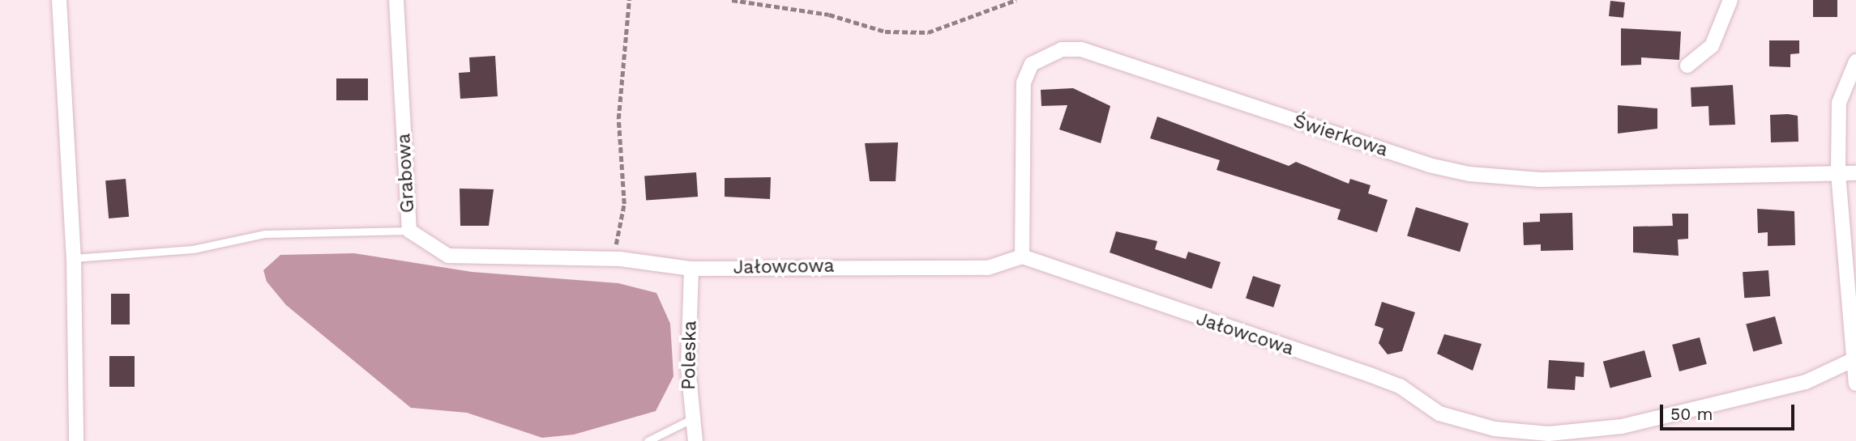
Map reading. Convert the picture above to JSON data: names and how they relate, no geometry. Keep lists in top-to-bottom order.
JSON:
{
  "streets": {
    "street": [
      "Świerkowa",
      "Grabowa",
      "Jałowcowa",
      "Poleska"
    ]
  },
  "crossings": [
    ["Świerkowa", "Jałowcowa"],
    ["Grabowa", "Jałowcowa"],
    ["Jałowcowa", "Poleska"]
  ],
  "scale_bar": "50 m"
}
